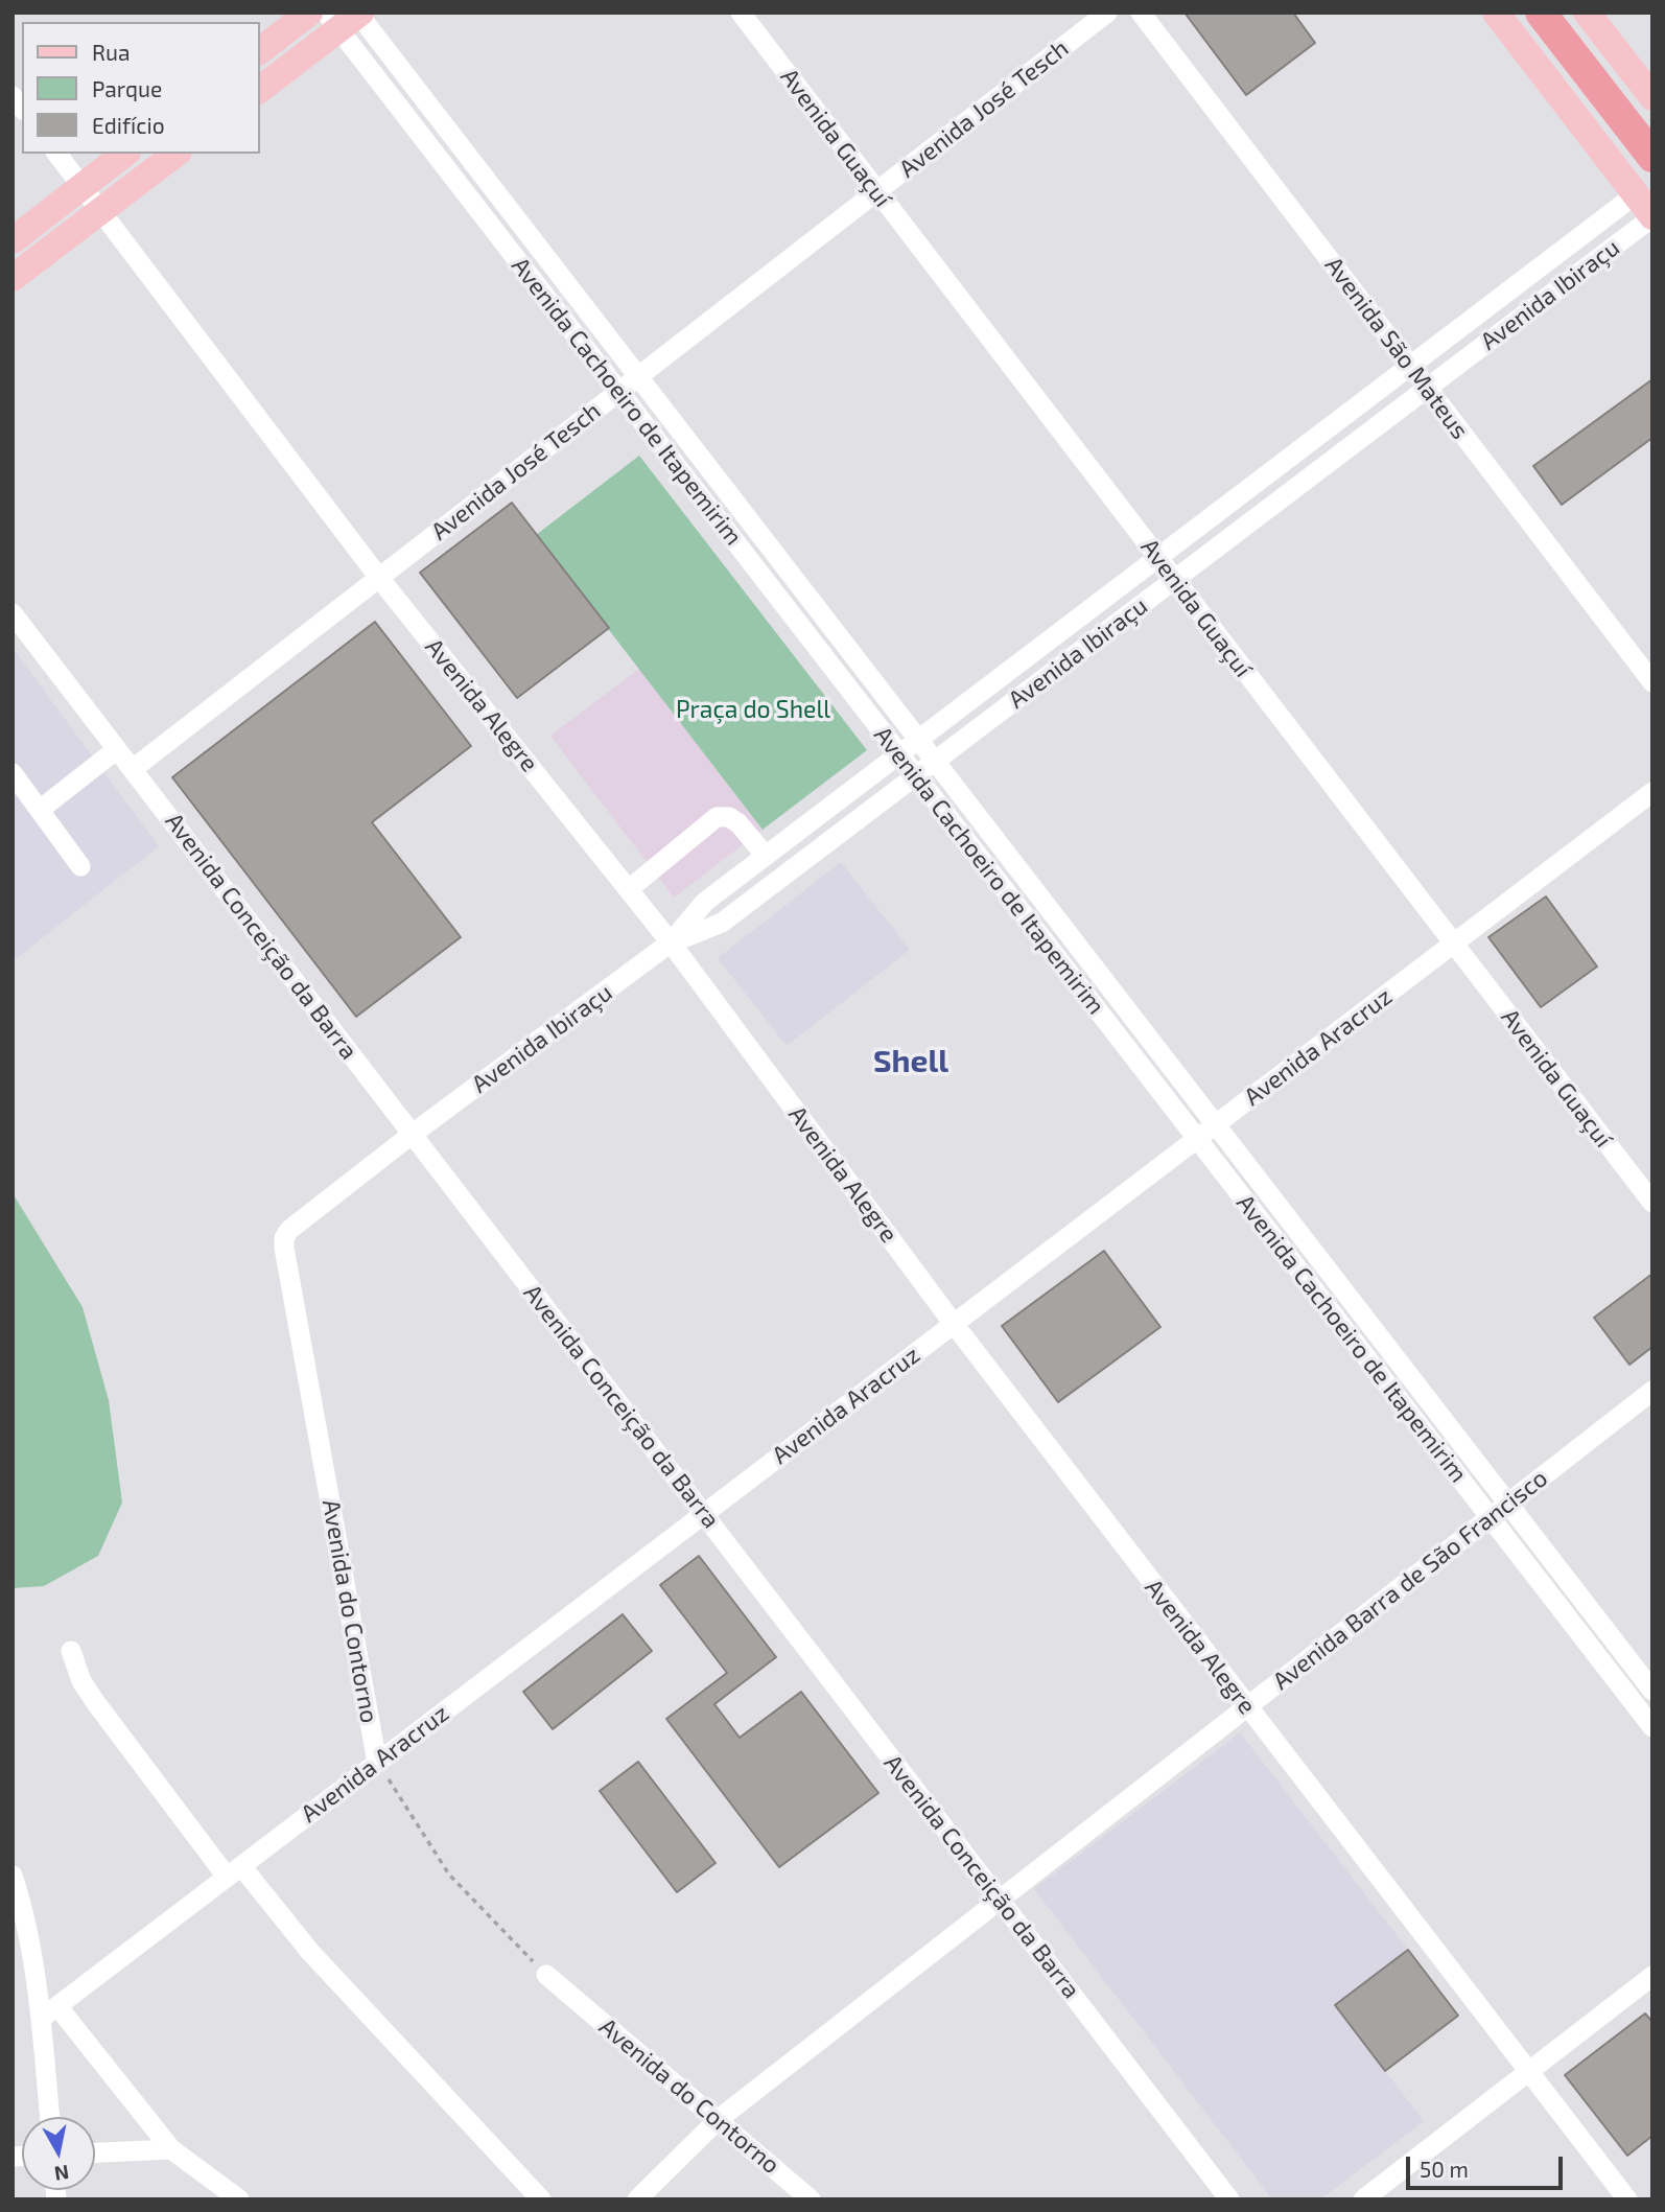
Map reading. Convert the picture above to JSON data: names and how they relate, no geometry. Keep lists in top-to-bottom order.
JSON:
{
  "streets": {
    "street": [
      "Avenida José Tesch",
      "Avenida Guaçuí",
      "Avenida Ibiraçu",
      "Avenida São Mateus",
      "Avenida Cachoeiro de Itapemirim",
      "Avenida Alegre",
      "Avenida Conceição da Barra",
      "Avenida Aracruz",
      "Avenida Barra de São Francisco",
      "Avenida do Contorno"
    ]
  },
  "crossings": [
    ["Avenida José Tesch", "Avenida Guaçuí"],
    ["Avenida José Tesch", "Avenida Cachoeiro de Itapemirim"],
    ["Avenida José Tesch", "Avenida Alegre"],
    ["Avenida José Tesch", "Avenida Conceição da Barra"],
    ["Avenida Guaçuí", "Avenida Ibiraçu"],
    ["Avenida Guaçuí", "Avenida Aracruz"],
    ["Avenida Ibiraçu", "Avenida São Mateus"],
    ["Avenida Ibiraçu", "Avenida Cachoeiro de Itapemirim"],
    ["Avenida Ibiraçu", "Avenida Alegre"],
    ["Avenida Ibiraçu", "Avenida Conceição da Barra"],
    ["Avenida Ibiraçu", "Avenida do Contorno"],
    ["Avenida Cachoeiro de Itapemirim", "Avenida Aracruz"],
    ["Avenida Cachoeiro de Itapemirim", "Avenida Barra de São Francisco"],
    ["Avenida Alegre", "Avenida Aracruz"],
    ["Avenida Alegre", "Avenida Barra de São Francisco"],
    ["Avenida Conceição da Barra", "Avenida Aracruz"],
    ["Avenida Conceição da Barra", "Avenida Barra de São Francisco"],
    ["Avenida Aracruz", "Avenida do Contorno"],
    ["Avenida Barra de São Francisco", "Avenida do Contorno"]
  ],
  "districts": ["Shell"],
  "parks": ["Praça do Shell"],
  "legend": ["Rua", "Parque", "Edifício"],
  "scale_bar": "50 m",
  "north": "bottom"
}
